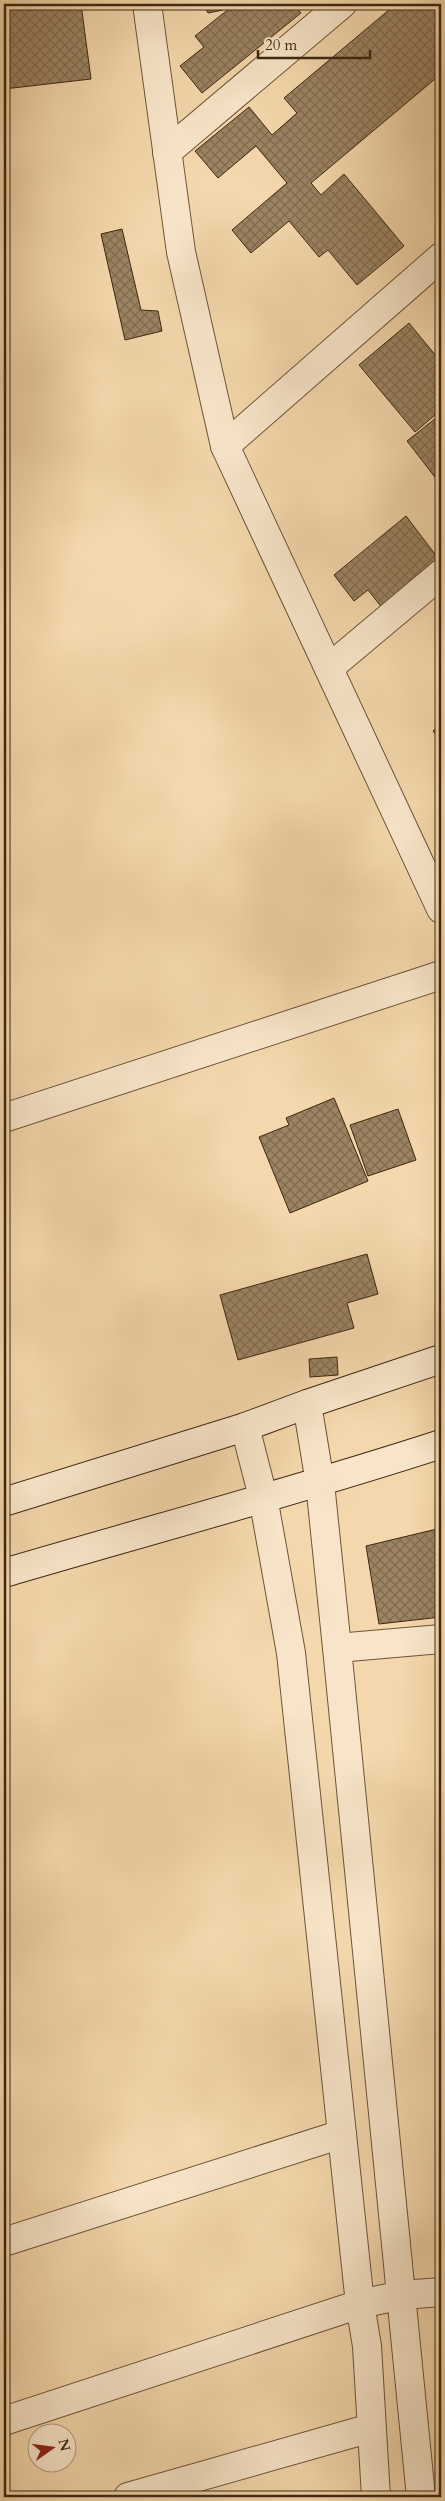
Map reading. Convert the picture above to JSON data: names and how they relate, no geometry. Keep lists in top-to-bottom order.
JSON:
{
  "scale_bar": "20 m",
  "north": "right"
}
